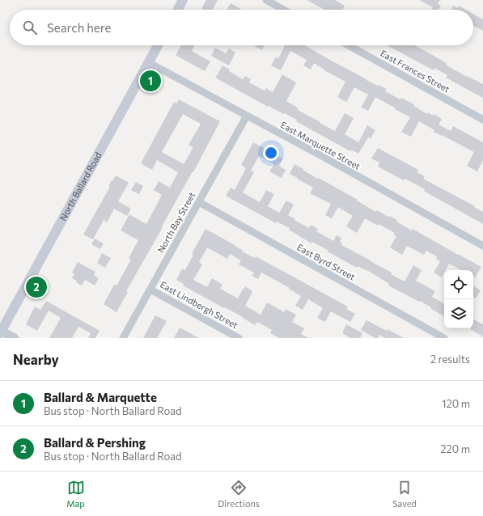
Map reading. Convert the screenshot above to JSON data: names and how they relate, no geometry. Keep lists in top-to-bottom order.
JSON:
{
  "streets": {
    "main road": ["North Ballard Road"],
    "street": [
      "East Frances Street",
      "East Marquette Street",
      "North Bay Street",
      "East Byrd Street",
      "East Lindbergh Street"
    ]
  },
  "crossings": [
    ["East Marquette Street", "North Ballard Road"],
    ["East Marquette Street", "North Bay Street"],
    ["North Bay Street", "East Byrd Street"],
    ["North Bay Street", "East Lindbergh Street"]
  ],
  "page": {
    "search": "Search here",
    "pins": ["1", "2"],
    "heading": ["Nearby", "2 results"],
    "list": [
      {
        "mark": "1",
        "name": "Ballard & Marquette",
        "note": "Bus stop · North Ballard Road",
        "value": "120 m"
      },
      {
        "mark": "2",
        "name": "Ballard & Pershing",
        "note": "Bus stop · North Ballard Road",
        "value": "220 m"
      }
    ],
    "nav": ["Map", "Directions", "Saved"]
  }
}
